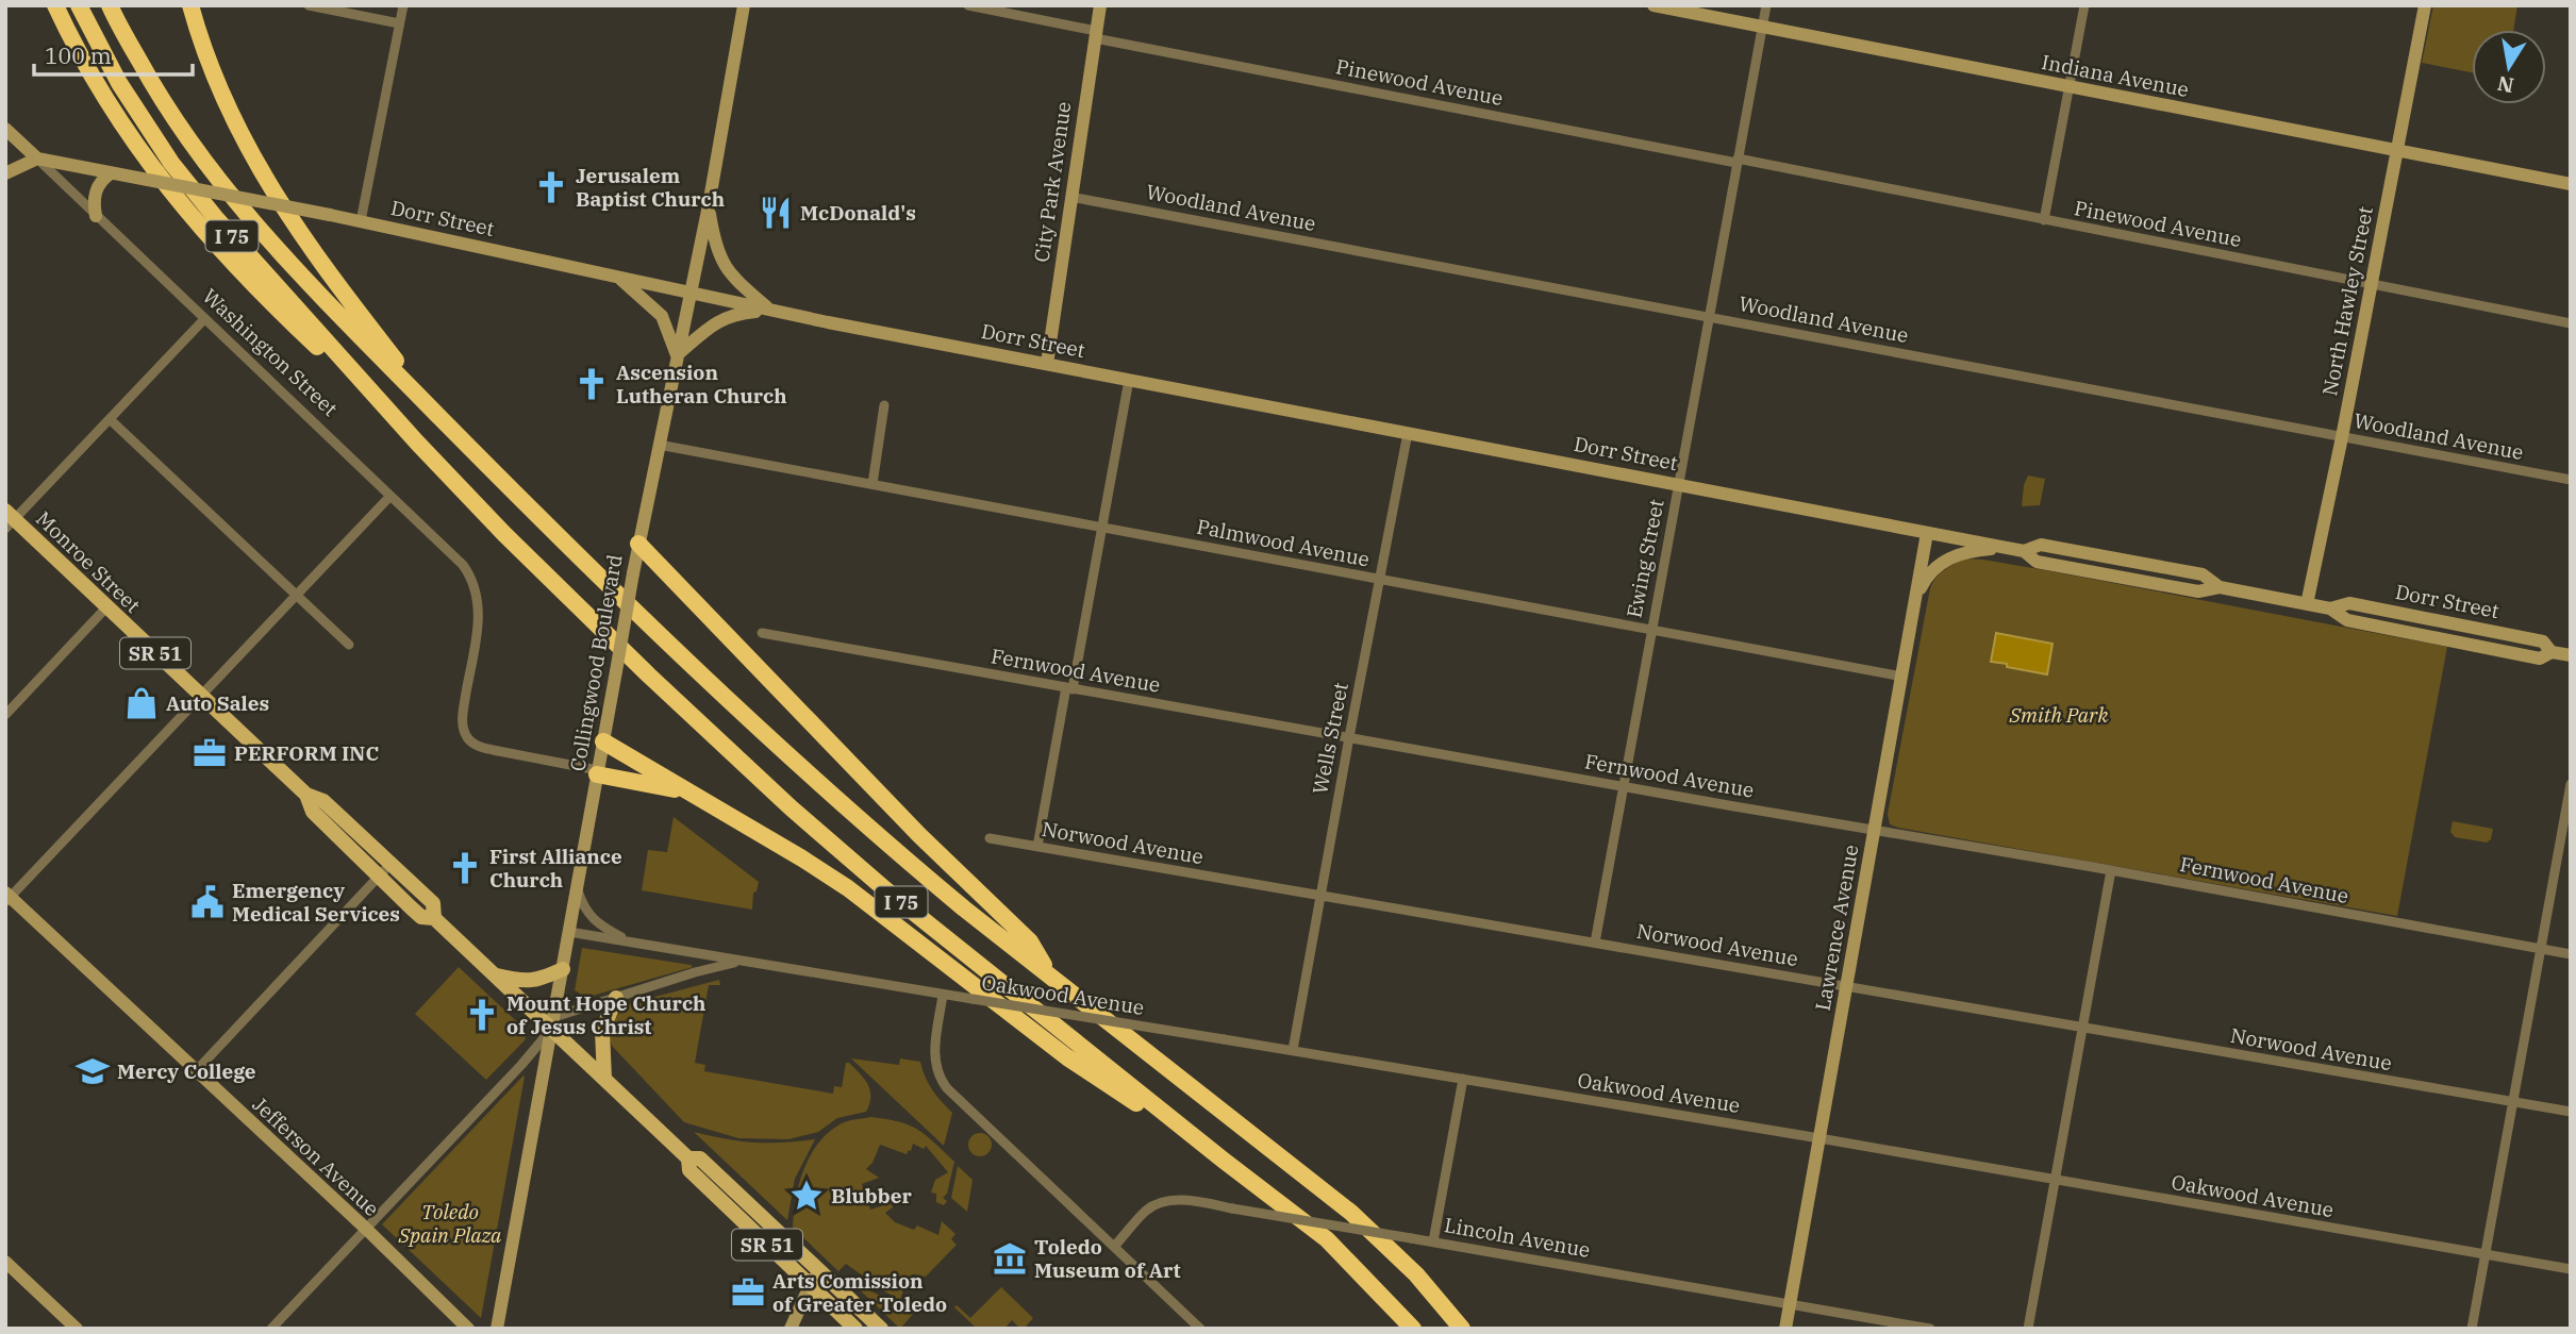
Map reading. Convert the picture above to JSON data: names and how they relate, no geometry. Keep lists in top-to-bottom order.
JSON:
{
  "streets": {
    "highway": ["I 75"],
    "main road": [
      "Indiana Avenue",
      "City Park Avenue",
      "Dorr Street",
      "North Hawley Street",
      "Washington Street",
      "Monroe Street",
      "SR 51",
      "Collingwood Boulevard",
      "Lawrence Avenue",
      "Jefferson Avenue"
    ],
    "street": [
      "Pinewood Avenue",
      "Woodland Avenue",
      "Palmwood Avenue",
      "Ewing Street",
      "Fernwood Avenue",
      "Wells Street",
      "Norwood Avenue",
      "Oakwood Avenue",
      "Lincoln Avenue"
    ]
  },
  "crossings": [
    ["Indiana Avenue", "North Hawley Street"],
    ["Indiana Avenue", "Ewing Street"],
    ["Pinewood Avenue", "City Park Avenue"],
    ["Pinewood Avenue", "North Hawley Street"],
    ["Pinewood Avenue", "Ewing Street"],
    ["City Park Avenue", "Woodland Avenue"],
    ["City Park Avenue", "Dorr Street"],
    ["Woodland Avenue", "North Hawley Street"],
    ["Woodland Avenue", "Ewing Street"],
    ["Dorr Street", "North Hawley Street"],
    ["Dorr Street", "Washington Street"],
    ["Dorr Street", "Ewing Street"],
    ["Dorr Street", "Collingwood Boulevard"],
    ["Dorr Street", "Wells Street"],
    ["Dorr Street", "Lawrence Avenue"],
    ["Washington Street", "Collingwood Boulevard"],
    ["Palmwood Avenue", "Ewing Street"],
    ["Palmwood Avenue", "Collingwood Boulevard"],
    ["Palmwood Avenue", "Wells Street"],
    ["Palmwood Avenue", "Lawrence Avenue"],
    ["Ewing Street", "Fernwood Avenue"],
    ["Ewing Street", "Norwood Avenue"],
    ["Monroe Street", "Collingwood Boulevard"],
    ["Monroe Street", "Oakwood Avenue"],
    ["Collingwood Boulevard", "Oakwood Avenue"],
    ["Fernwood Avenue", "Wells Street"],
    ["Fernwood Avenue", "Lawrence Avenue"],
    ["Wells Street", "Norwood Avenue"],
    ["Wells Street", "Oakwood Avenue"],
    ["Norwood Avenue", "Lawrence Avenue"],
    ["Lawrence Avenue", "Oakwood Avenue"],
    ["Lawrence Avenue", "Lincoln Avenue"]
  ],
  "parks": ["Smith Park", "Toledo Spain Plaza"],
  "places": {
    "church": [
      "Jerusalem Baptist Church",
      "Ascension Lutheran Church",
      "First Alliance Church",
      "Mount Hope Church of Jesus Christ"
    ],
    "restaurant": ["McDonald's"],
    "shop": ["Auto Sales"],
    "office": ["PERFORM INC", "Arts Comission of Greater Toledo"],
    "public building": ["Emergency Medical Services"],
    "school or university": ["Mercy College"],
    "place": ["Blubber"],
    "museum": ["Toledo Museum of Art"]
  },
  "scale_bar": "100 m",
  "north": "bottom"
}
